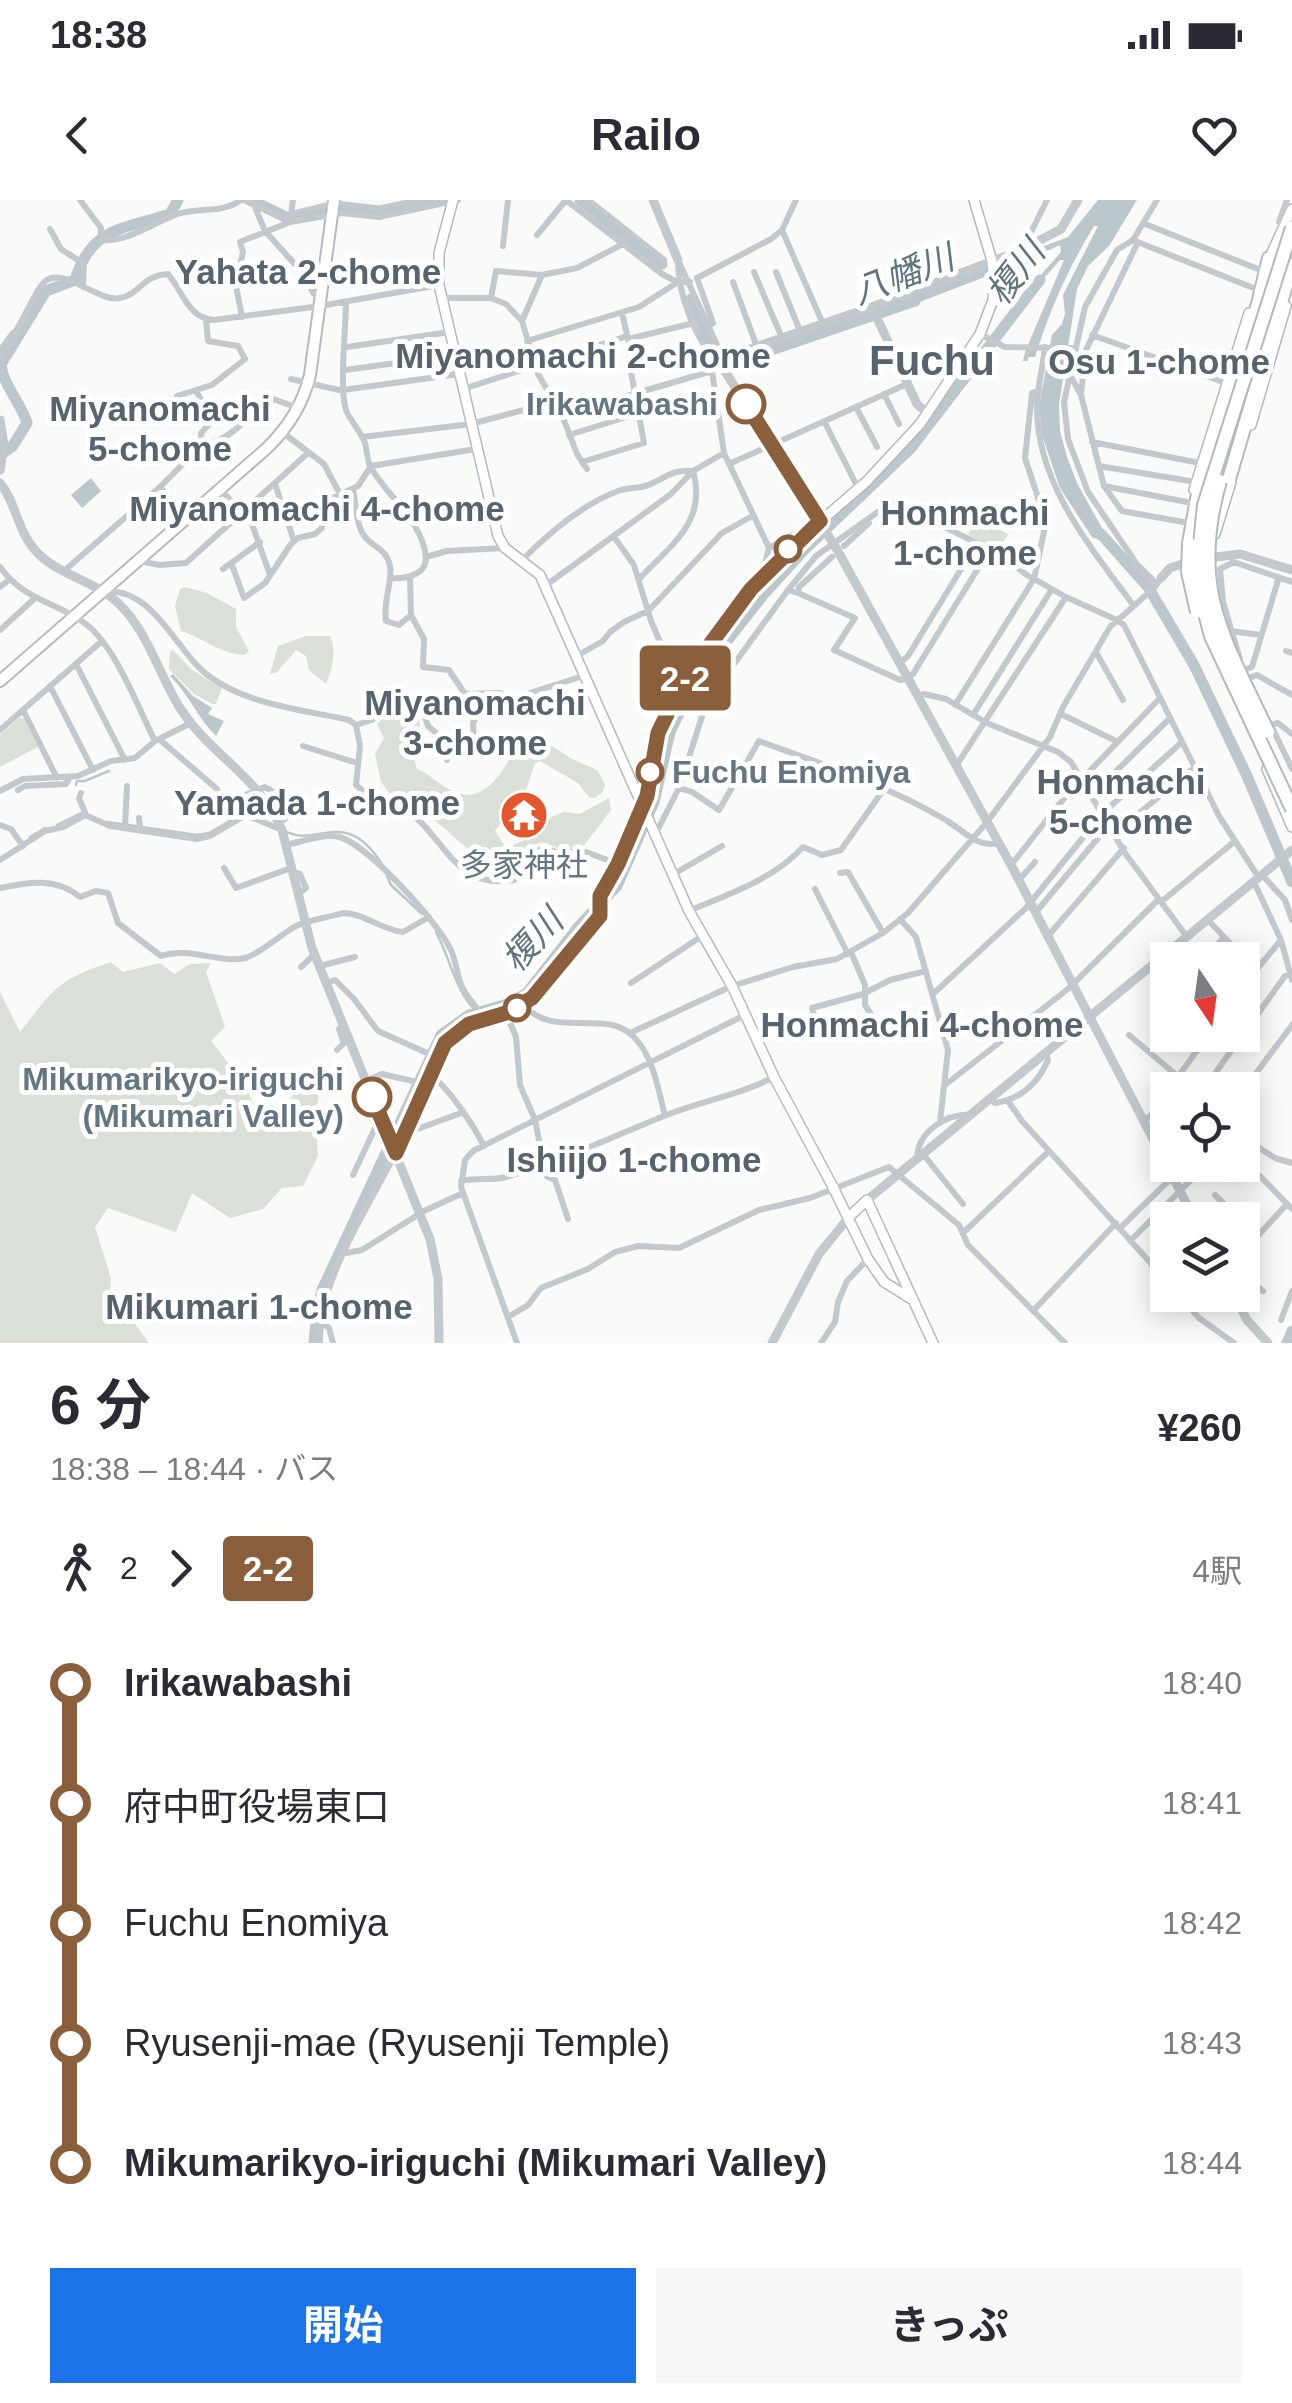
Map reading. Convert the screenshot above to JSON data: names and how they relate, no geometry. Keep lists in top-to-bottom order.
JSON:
{
  "districts": [
    "Yahata 2-chome",
    "Miyanomachi 2-chome",
    "Fuchu",
    "Osu 1-chome",
    "Miyanomachi 5-chome",
    "Miyanomachi 4-chome",
    "Honmachi 1-chome",
    "Miyanomachi 3-chome",
    "Honmachi 5-chome",
    "Yamada 1-chome",
    "Honmachi 4-chome",
    "Ishiijo 1-chome",
    "Mikumari 1-chome"
  ],
  "water": ["榎川", "八幡川"],
  "places": {
    "other": ["Irikawabashi", "Fuchu Enomiya", "Mikumarikyo-iriguchi (Mikumari Valley)"],
    "temple": ["多家神社"]
  },
  "lines": ["bus line 2-2"],
  "north": "bottom",
  "page": {
    "status": "18:38",
    "header": "Railo",
    "on_map": "2-2",
    "heading": ["6 分", "18:38 – 18:44 · バス", "¥260"],
    "legs": ["2", "2-2", "4駅"],
    "list": [
      {
        "name": "Irikawabashi",
        "value": "18:40"
      },
      {
        "name": "府中町役場東口",
        "value": "18:41"
      },
      {
        "name": "Fuchu Enomiya",
        "value": "18:42"
      },
      {
        "name": "Ryusenji-mae (Ryusenji Temple)",
        "value": "18:43"
      },
      {
        "name": "Mikumarikyo-iriguchi (Mikumari Valley)",
        "value": "18:44"
      }
    ],
    "buttons": ["開始", "きっぷ"]
  }
}
